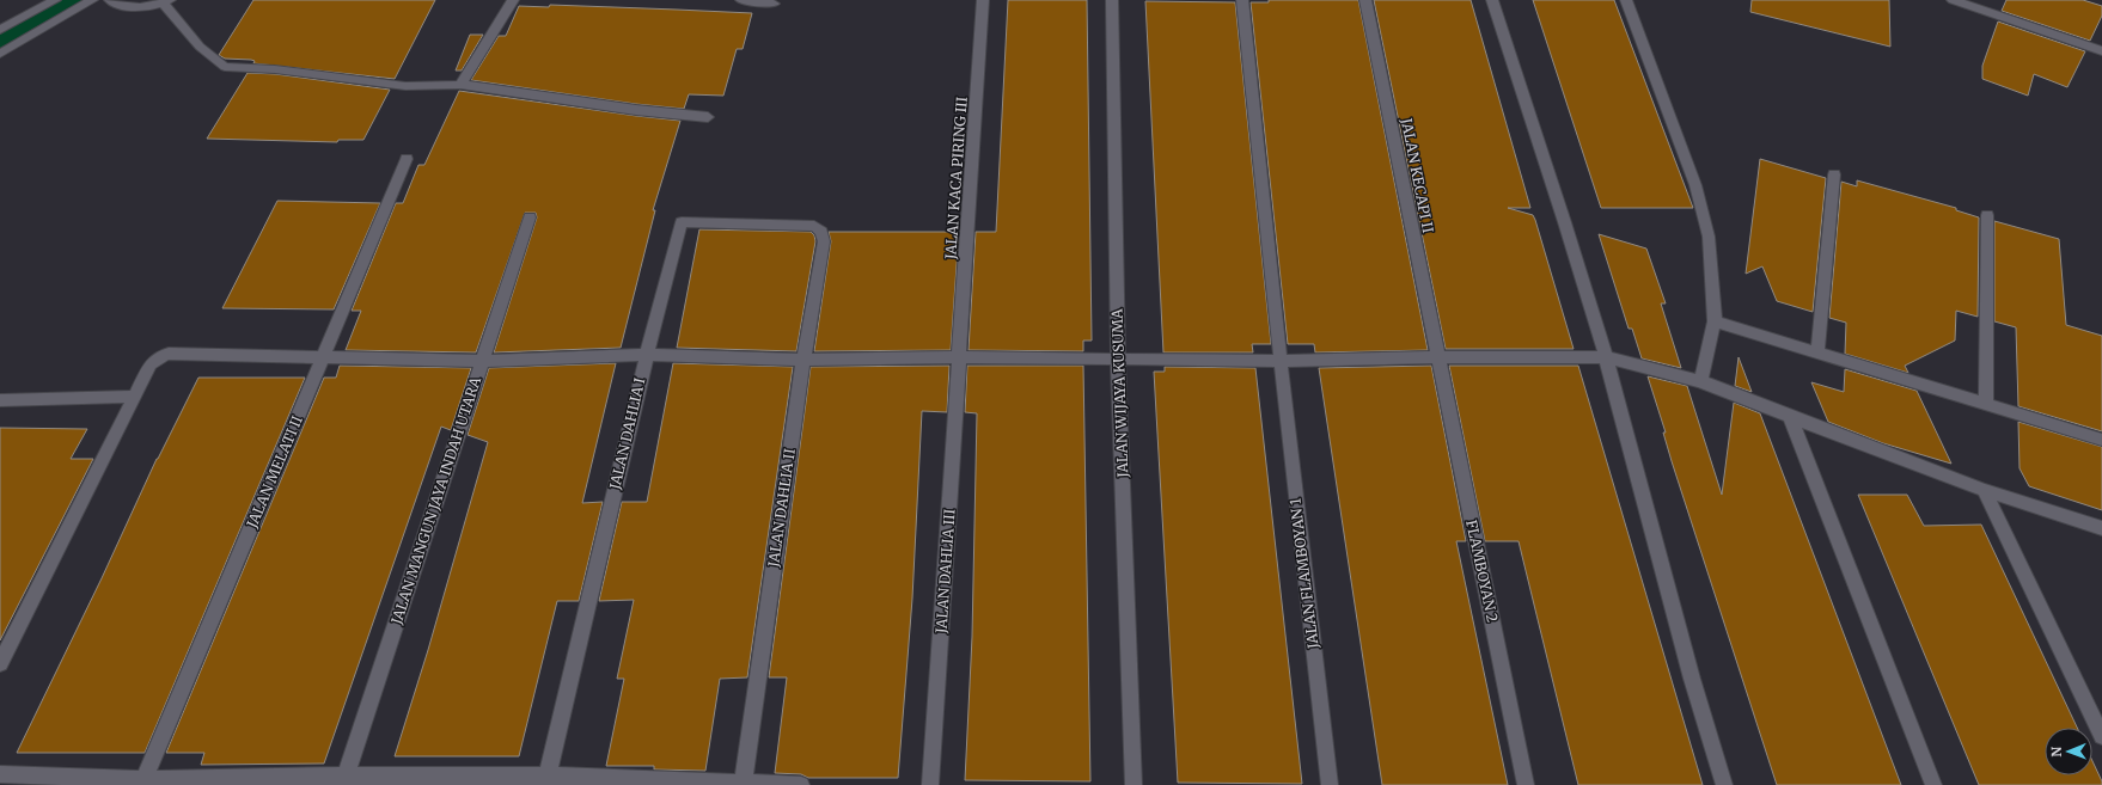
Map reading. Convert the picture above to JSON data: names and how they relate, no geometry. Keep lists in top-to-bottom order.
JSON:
{
  "streets": {
    "street": [
      "JALAN KECAPI II",
      "JALAN KACA PIRING III",
      "JALAN WIJAYA KUSUMA",
      "JALAN DAHLIA I",
      "JALAN MELATI II",
      "JALAN MANGUN JAYA INDAH UTARA",
      "JALAN DAHLIA II",
      "JALAN DAHLIA III",
      "FLAMBOYAN 2",
      "JALAN FLAMBOYAN 1"
    ]
  },
  "crossings": [
    ["JALAN KECAPI II", "FLAMBOYAN 2"],
    ["JALAN KACA PIRING III", "JALAN DAHLIA III"],
    ["JALAN DAHLIA I", "JALAN DAHLIA II"]
  ],
  "north": "left"
}
